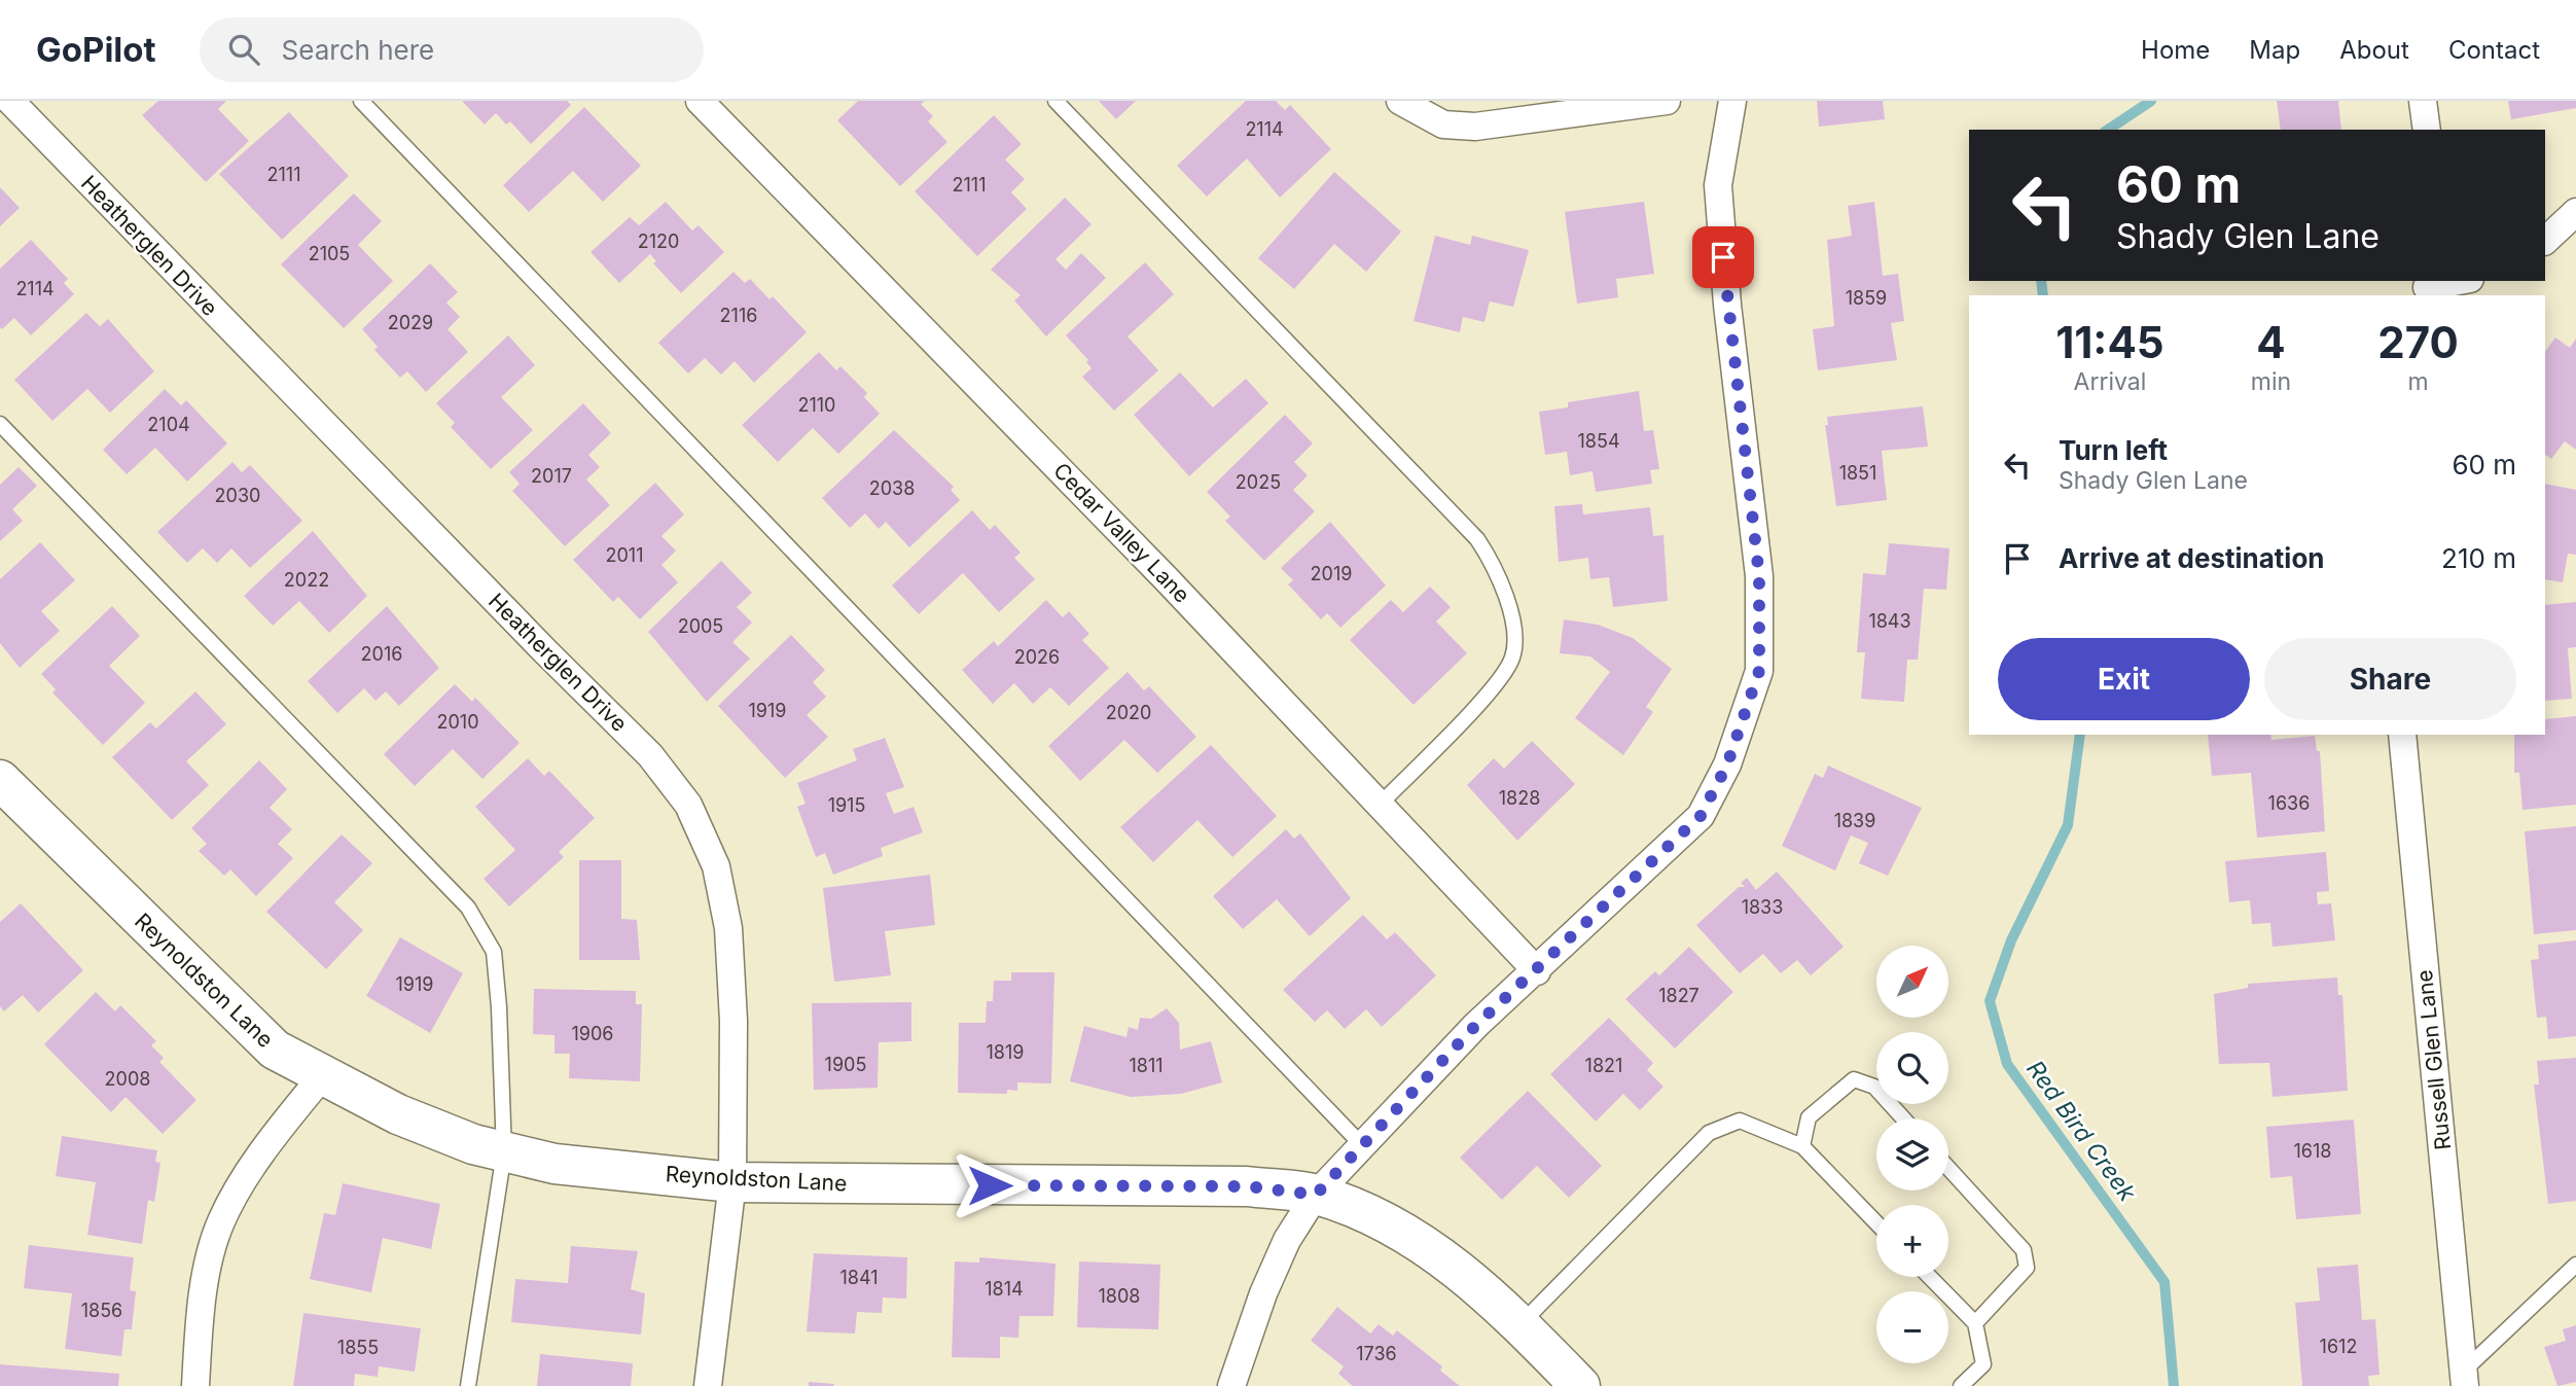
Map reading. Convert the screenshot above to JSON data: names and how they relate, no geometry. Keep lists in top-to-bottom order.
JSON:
{
  "streets": {
    "street": [
      "Heatherglen Drive",
      "Cedar Valley Lane",
      "Reynoldston Lane",
      "Russell Glen Lane"
    ]
  },
  "crossings": [
    ["Heatherglen Drive", "Reynoldston Lane"]
  ],
  "water": ["Red Bird Creek"],
  "house_numbers": [
    "2114",
    "2111",
    "2111",
    "2120",
    "2105",
    "2114",
    "1859",
    "2116",
    "2029",
    "2110",
    "2104",
    "1854",
    "1851",
    "2017",
    "2025",
    "2038",
    "2030",
    "2011",
    "2019",
    "2022",
    "1843",
    "2005",
    "2016",
    "2026",
    "1919",
    "2020",
    "2010",
    "1828",
    "1636",
    "1915",
    "1839",
    "1833",
    "1919",
    "1827",
    "1906",
    "1819",
    "1905",
    "1811",
    "1821",
    "2008",
    "1618",
    "1841",
    "1814",
    "1808",
    "1856",
    "1612",
    "1855",
    "1736"
  ],
  "north": "top right",
  "page": {
    "header": "GoPilot",
    "search": "Search here",
    "nav": [
      "Home",
      "Map",
      "About",
      "Contact"
    ],
    "turn": ["60 m", "Shady Glen Lane"],
    "eta": [
      "11:45",
      "Arrival",
      "4",
      "min",
      "270",
      "m"
    ],
    "list": [
      {
        "name": "Turn left",
        "note": "Shady Glen Lane",
        "value": "60 m"
      },
      {
        "name": "Arrive at destination",
        "value": "210 m"
      }
    ],
    "buttons": ["Exit", "Share"],
    "map_buttons": ["+", "−"]
  }
}
